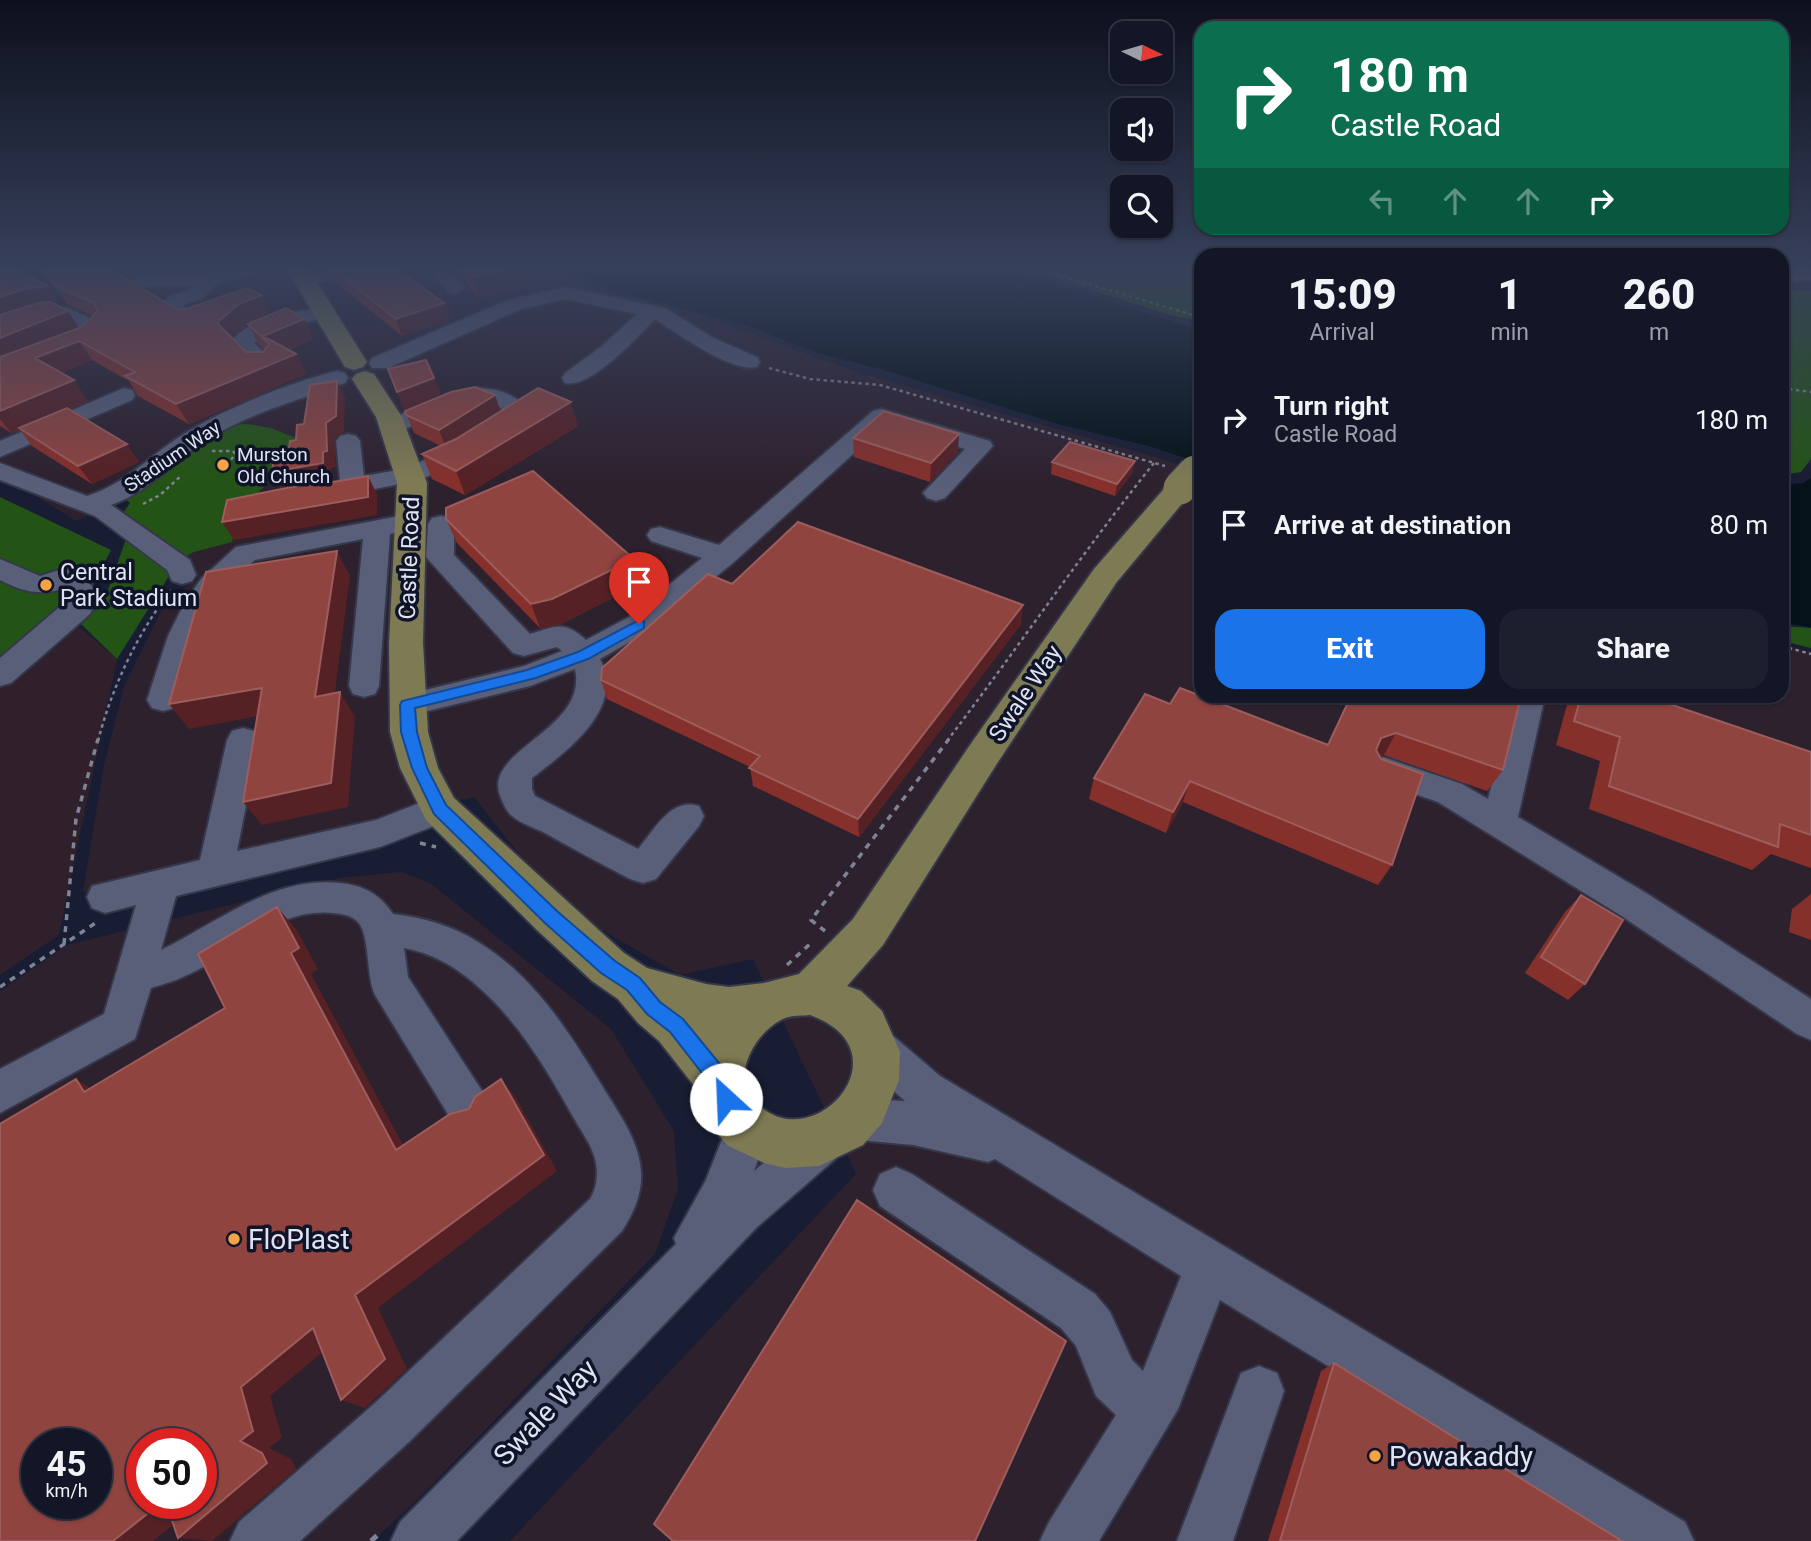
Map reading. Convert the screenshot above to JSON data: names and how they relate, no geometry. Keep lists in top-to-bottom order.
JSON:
{
  "streets": {
    "main road": ["Castle Road", "Swale Way"],
    "street": ["Stadium Way"]
  },
  "crossings": [
    ["Stadium Way", "Castle Road"],
    ["Castle Road", "Swale Way"]
  ],
  "places": [
    "Murston Old Church",
    "Central Park Stadium",
    "FloPlast",
    "Powakaddy"
  ],
  "north": "right",
  "page": {
    "turn": ["180 m", "Castle Road"],
    "eta": [
      "15:09",
      "Arrival",
      "1",
      "min",
      "260",
      "m"
    ],
    "list": [
      {
        "name": "Turn right",
        "note": "Castle Road",
        "value": "180 m"
      },
      {
        "name": "Arrive at destination",
        "value": "80 m"
      }
    ],
    "buttons": ["Exit", "Share"],
    "speed": "45 km/h",
    "limit": "50"
  }
}
